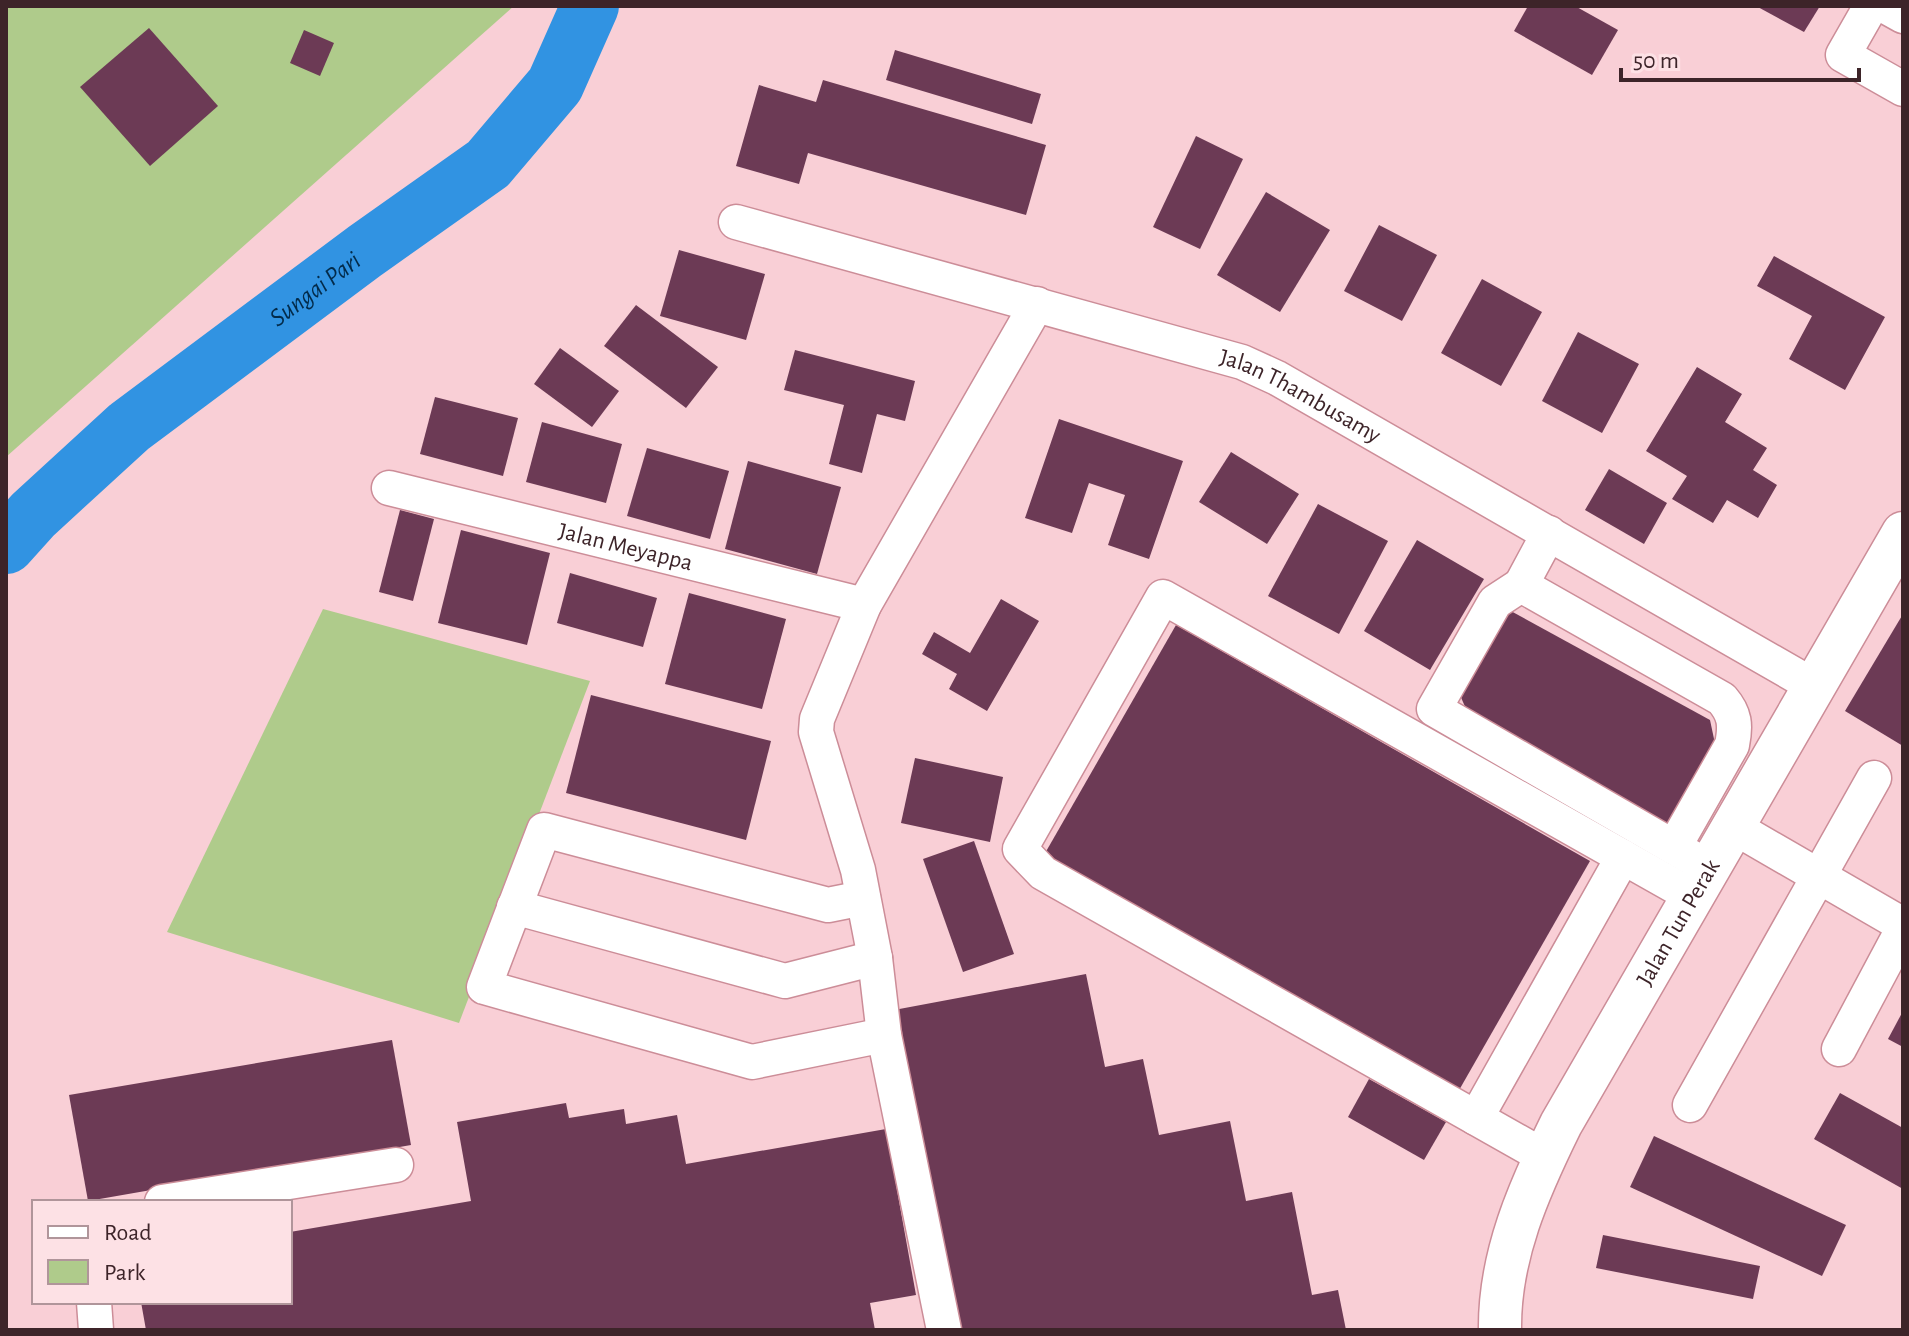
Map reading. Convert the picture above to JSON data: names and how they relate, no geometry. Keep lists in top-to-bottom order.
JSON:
{
  "streets": {
    "main road": ["Jalan Tun Perak"],
    "street": ["Jalan Thambusamy", "Jalan Meyappa"]
  },
  "crossings": [
    ["Jalan Thambusamy", "Jalan Tun Perak"]
  ],
  "water": ["Sungai Pari"],
  "legend": ["Road", "Park"],
  "scale_bar": "50 m"
}
